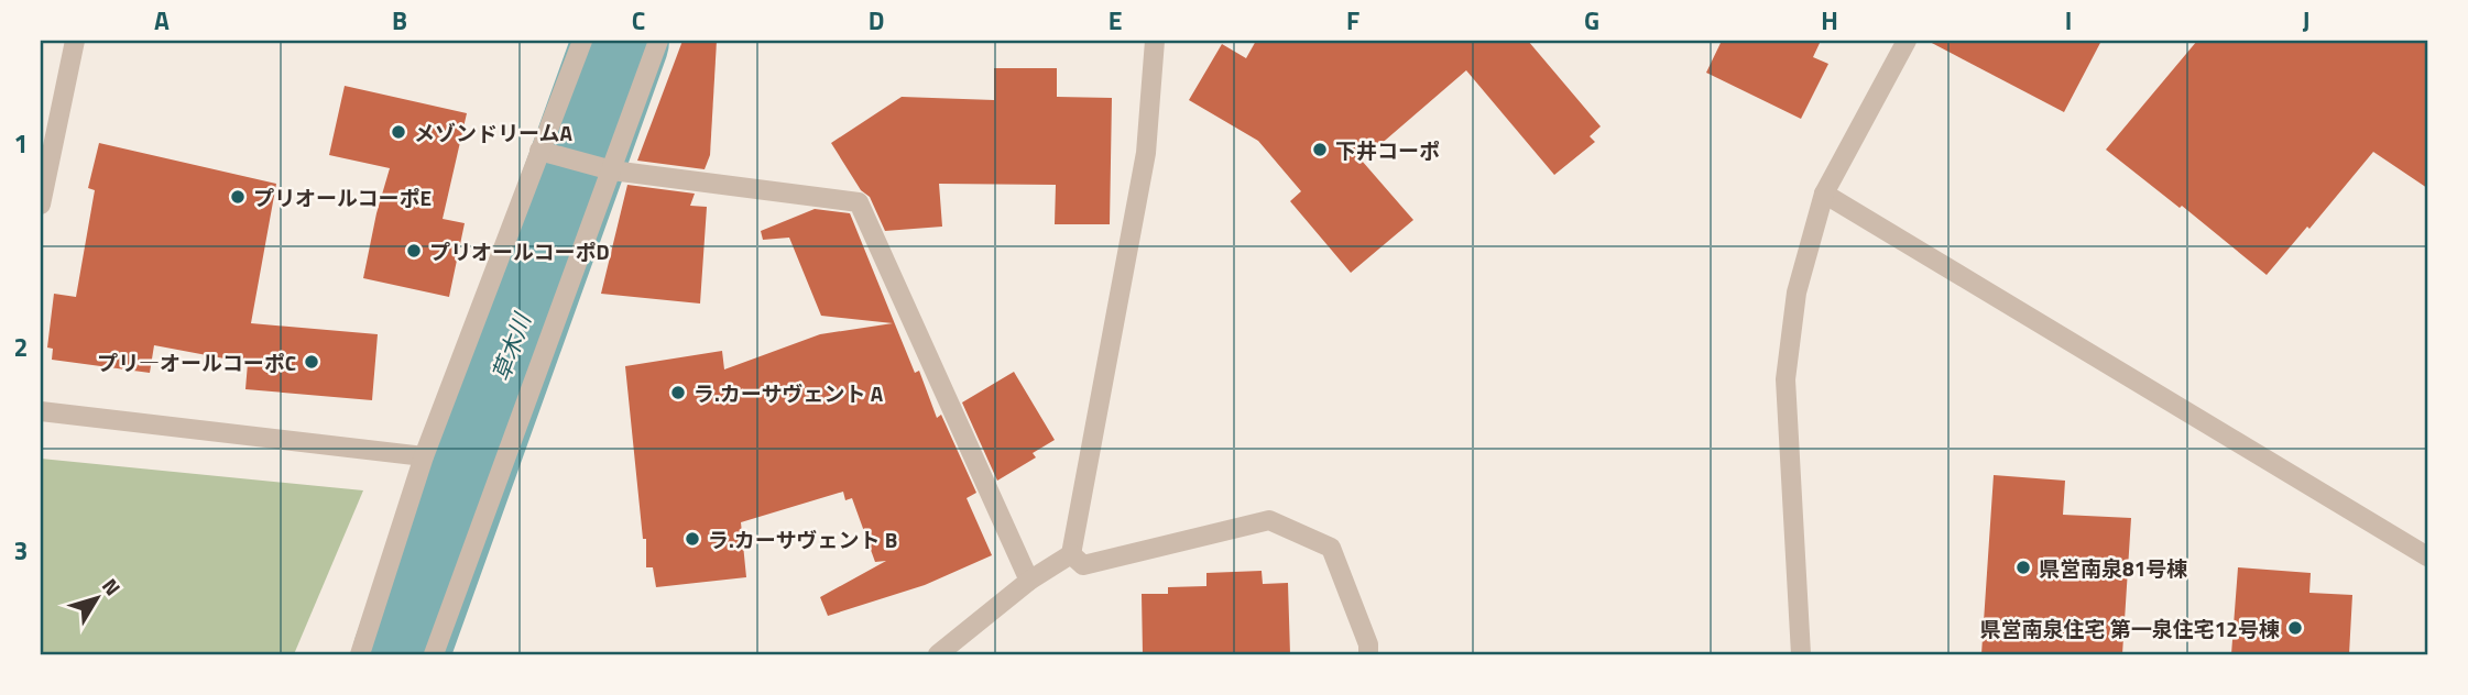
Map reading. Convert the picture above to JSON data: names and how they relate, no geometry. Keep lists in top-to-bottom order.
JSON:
{
  "water": ["草木川"],
  "places": [
    "メゾンドリームA",
    "下井コーポ",
    "プリオールコーポE",
    "プリオールコーポD",
    "プリ―オールコーポC",
    "ラ.カーサヴェント A",
    "ラ.カーサヴェント B",
    "県営南泉81号棟",
    "県営南泉住宅 第一泉住宅12号棟"
  ],
  "north": "top right",
  "grid": {
    "columns": [
      "A",
      "B",
      "C",
      "D",
      "E",
      "F",
      "G",
      "H",
      "I",
      "J"
    ],
    "rows": ["1", "2", "3"]
  }
}
